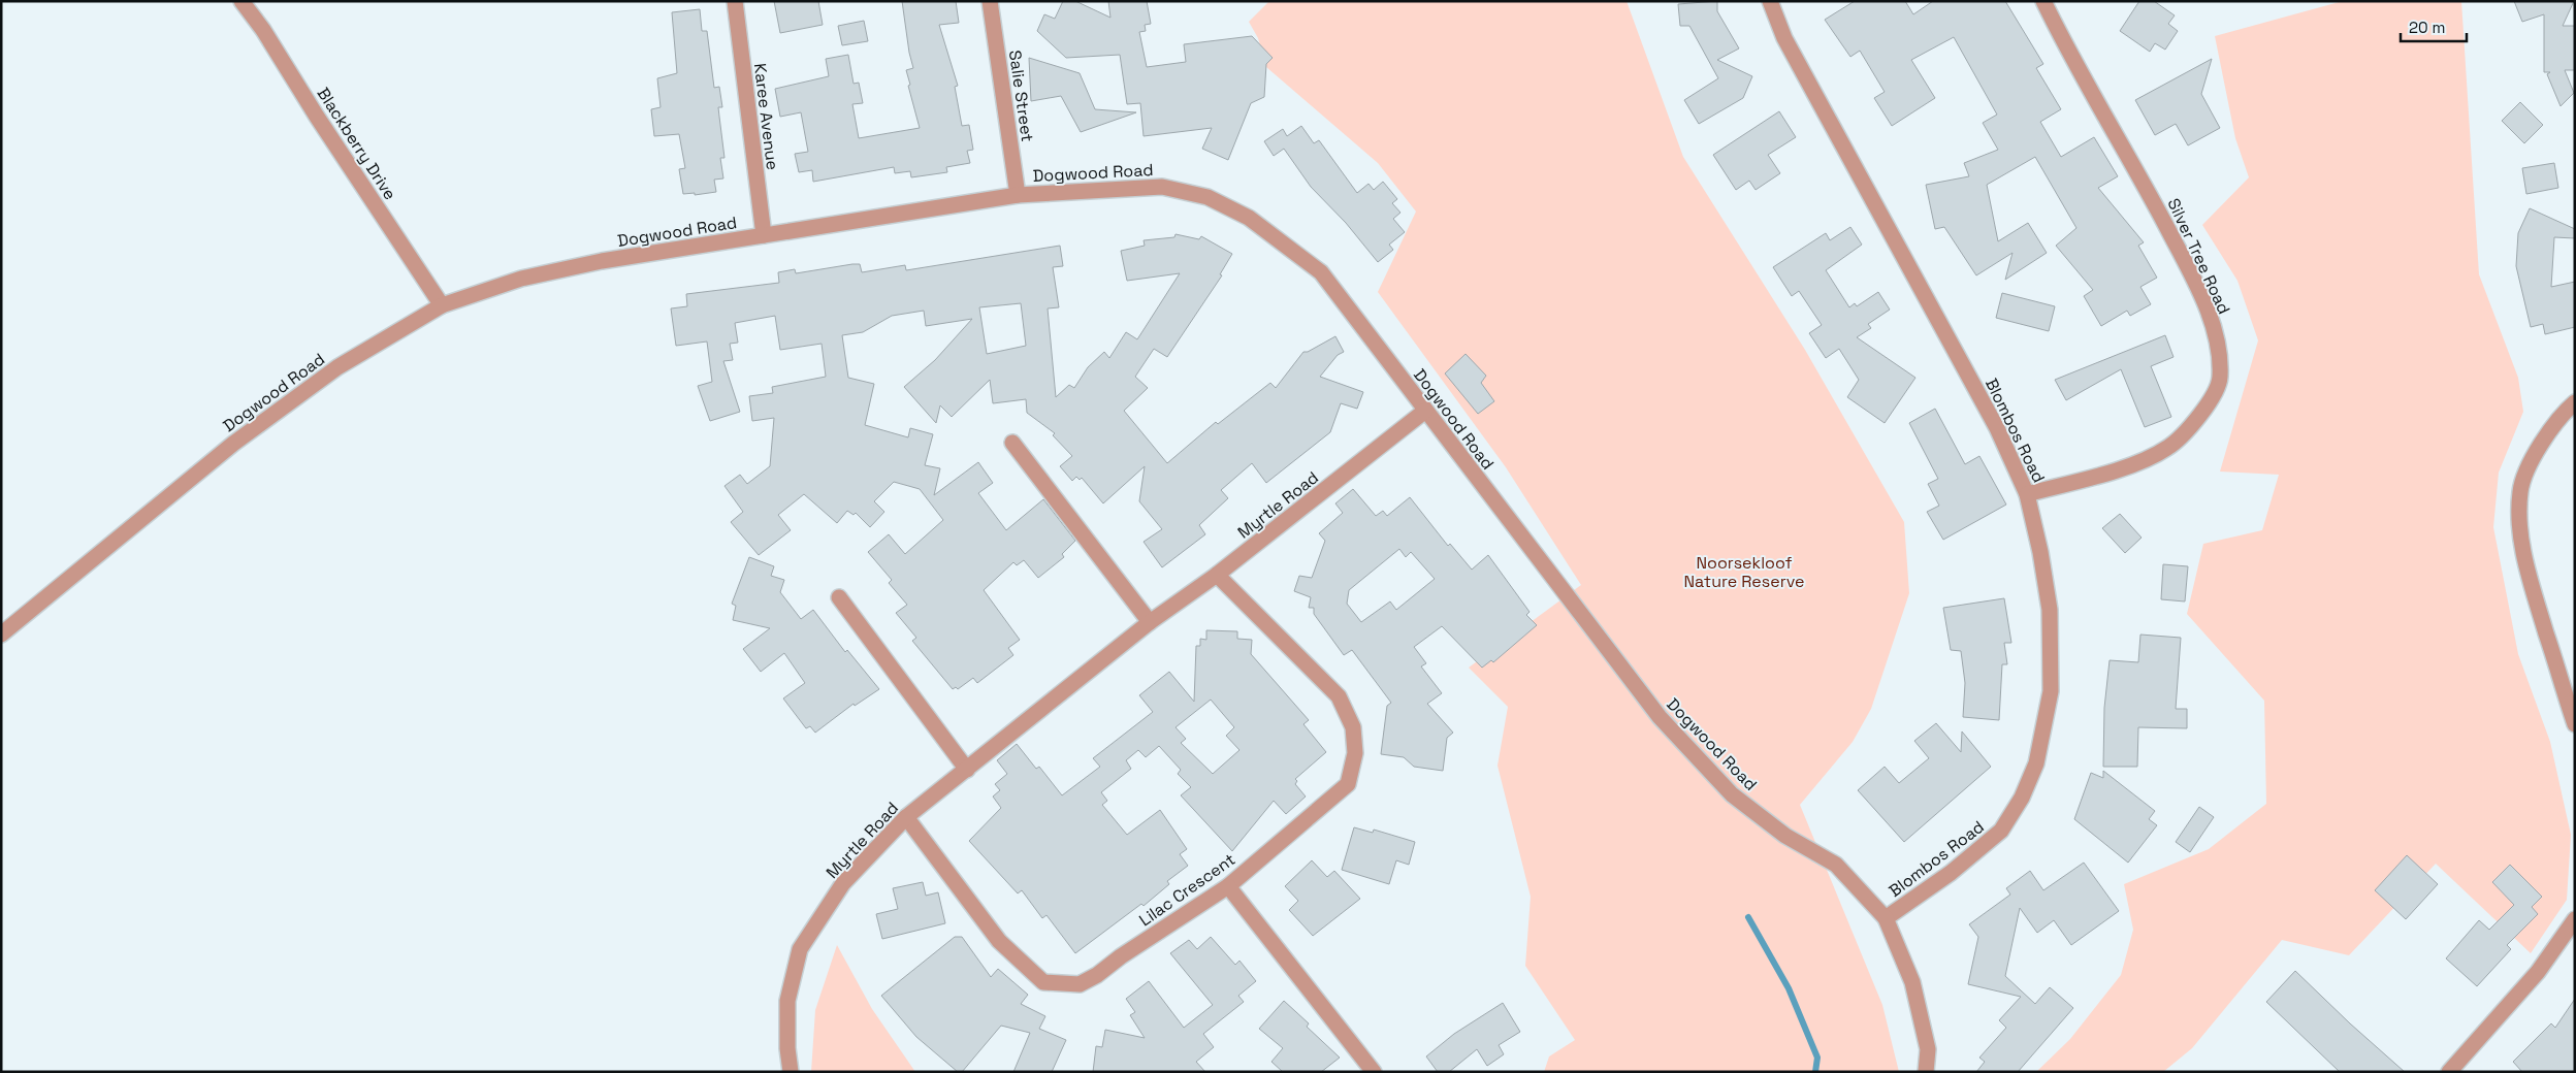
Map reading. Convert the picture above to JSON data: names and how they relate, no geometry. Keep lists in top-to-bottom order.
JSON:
{
  "streets": {
    "street": [
      "Salie Street",
      "Karee Avenue",
      "Blackberry Drive",
      "Dogwood Road",
      "Silver Tree Road",
      "Blombos Road",
      "Myrtle Road",
      "Lilac Crescent"
    ]
  },
  "crossings": [
    ["Salie Street", "Dogwood Road"],
    ["Karee Avenue", "Dogwood Road"],
    ["Blackberry Drive", "Dogwood Road"],
    ["Dogwood Road", "Blombos Road"],
    ["Dogwood Road", "Myrtle Road"],
    ["Silver Tree Road", "Blombos Road"],
    ["Myrtle Road", "Lilac Crescent"]
  ],
  "parks": ["Noorsekloof Nature Reserve"],
  "scale_bar": "20 m"
}
